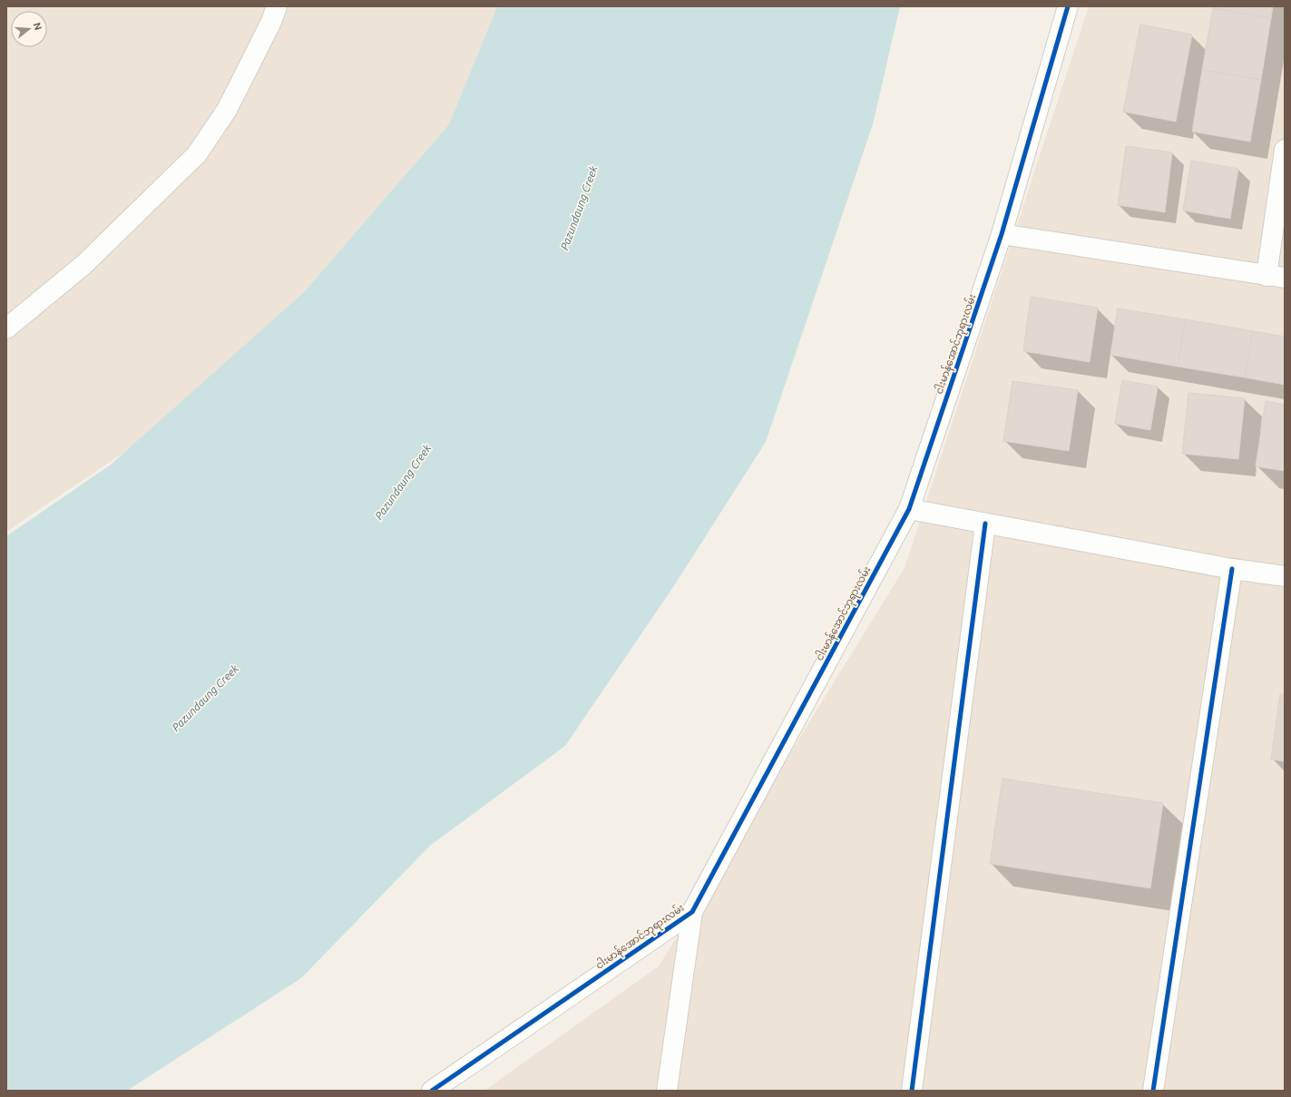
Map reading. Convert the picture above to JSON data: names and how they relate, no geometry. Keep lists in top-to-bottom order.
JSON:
{
  "streets": {
    "street": ["ငါးမာန်အောင်ဘုရားလမ်း"]
  },
  "water": ["Pazundaung Creek"],
  "north": "right"
}
